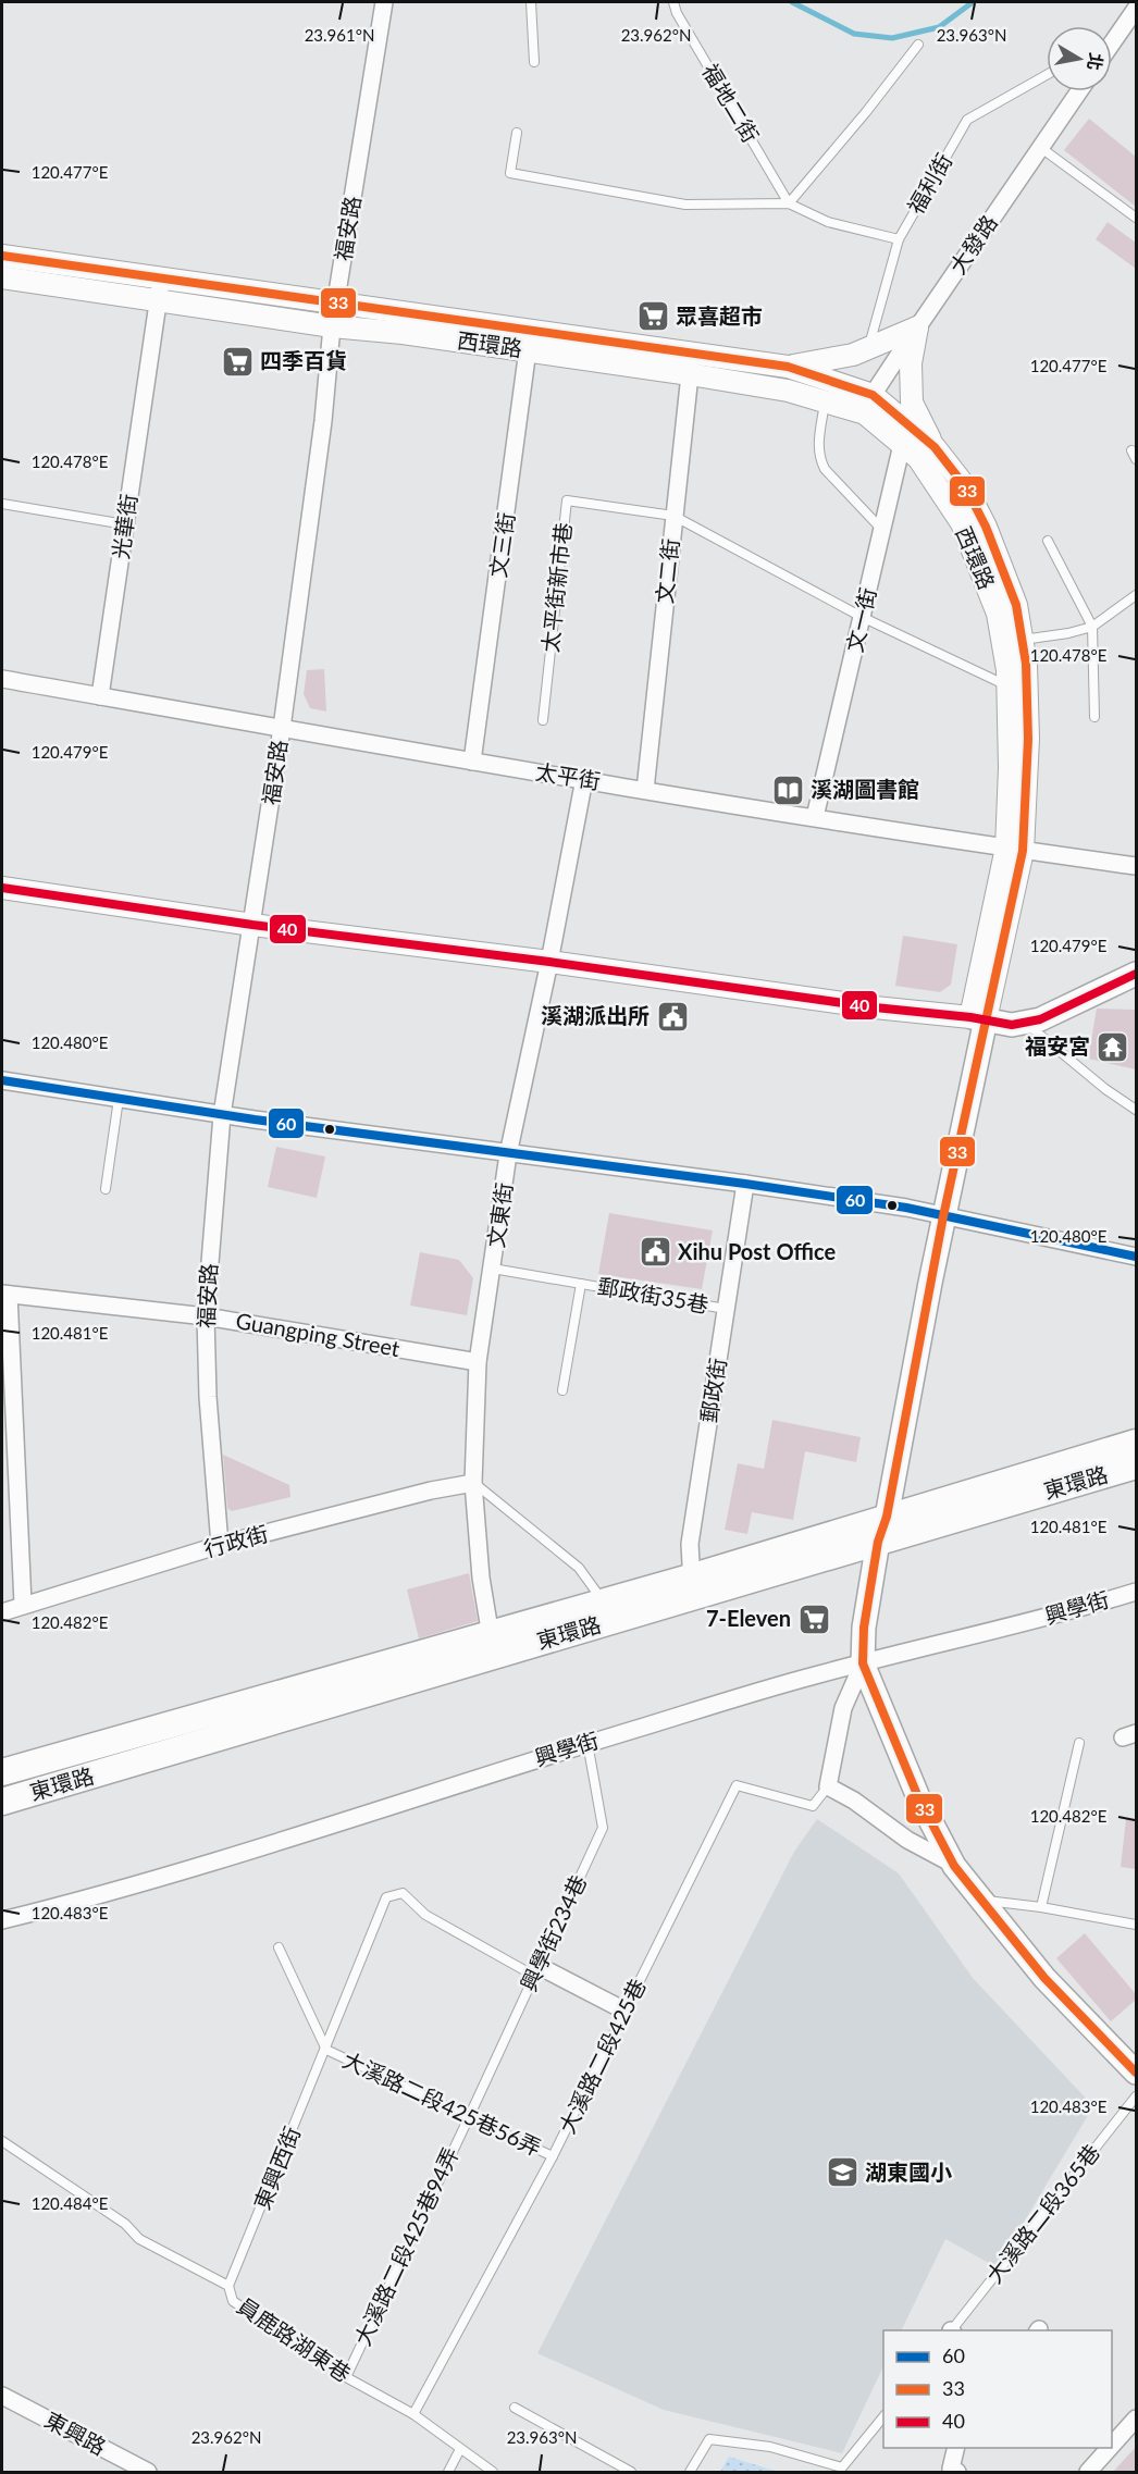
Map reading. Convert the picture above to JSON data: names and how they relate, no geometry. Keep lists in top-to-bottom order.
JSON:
{
  "streets": {
    "main road": ["西環路", "東環路"],
    "street": [
      "福安路",
      "大發路",
      "光華街",
      "文三街",
      "文二街",
      "文一街",
      "太平街",
      "文東街",
      "Guangping Street",
      "郵政街",
      "行政街",
      "興學街",
      "東興路"
    ],
    "lane": [
      "福地二街",
      "福利街",
      "太平街新市巷",
      "郵政街35巷",
      "興學街234巷",
      "大溪路二段425巷",
      "大溪路二段425巷56弄",
      "東興西街",
      "大溪路二段365巷",
      "大溪路二段425巷94弄",
      "員鹿路湖東巷"
    ]
  },
  "crossings": [
    ["福地二街", "福利街"],
    ["福安路", "西環路"],
    ["福安路", "太平街"],
    ["福安路", "Guangping Street"],
    ["福安路", "行政街"],
    ["大發路", "西環路"],
    ["西環路", "光華街"],
    ["西環路", "文三街"],
    ["西環路", "文二街"],
    ["西環路", "太平街新市巷"],
    ["西環路", "文一街"],
    ["西環路", "太平街"],
    ["西環路", "東環路"],
    ["西環路", "興學街"],
    ["光華街", "太平街"],
    ["文三街", "太平街"],
    ["文二街", "太平街新市巷"],
    ["文二街", "太平街"],
    ["太平街新市巷", "文一街"],
    ["文一街", "太平街"],
    ["太平街", "文東街"],
    ["文東街", "郵政街35巷"],
    ["文東街", "Guangping Street"],
    ["文東街", "東環路"],
    ["文東街", "行政街"],
    ["郵政街35巷", "郵政街"],
    ["郵政街", "東環路"],
    ["興學街", "興學街234巷"],
    ["興學街234巷", "大溪路二段425巷56弄"],
    ["興學街234巷", "東興西街"],
    ["興學街234巷", "大溪路二段425巷94弄"],
    ["大溪路二段425巷", "大溪路二段425巷56弄"],
    ["大溪路二段425巷", "員鹿路湖東巷"],
    ["大溪路二段425巷56弄", "東興西街"],
    ["大溪路二段425巷56弄", "大溪路二段425巷94弄"],
    ["東興西街", "員鹿路湖東巷"],
    ["大溪路二段425巷94弄", "員鹿路湖東巷"]
  ],
  "places": {
    "supermarket": ["眾喜超市", "四季百貨", "7-Eleven"],
    "library": ["溪湖圖書館"],
    "public building": ["溪湖派出所", "Xihu Post Office"],
    "temple": ["福安宮"],
    "school or university": ["湖東國小"]
  },
  "lines": ["transit line 33", "transit line 40", "transit line 60"],
  "legend": ["60", "33", "40"],
  "north": "right",
  "coordinates": [
    "23.961°N",
    "23.962°N",
    "23.963°N",
    "120.477°E",
    "120.478°E",
    "120.479°E",
    "120.480°E",
    "120.481°E",
    "120.482°E",
    "120.483°E",
    "120.484°E"
  ]
}
